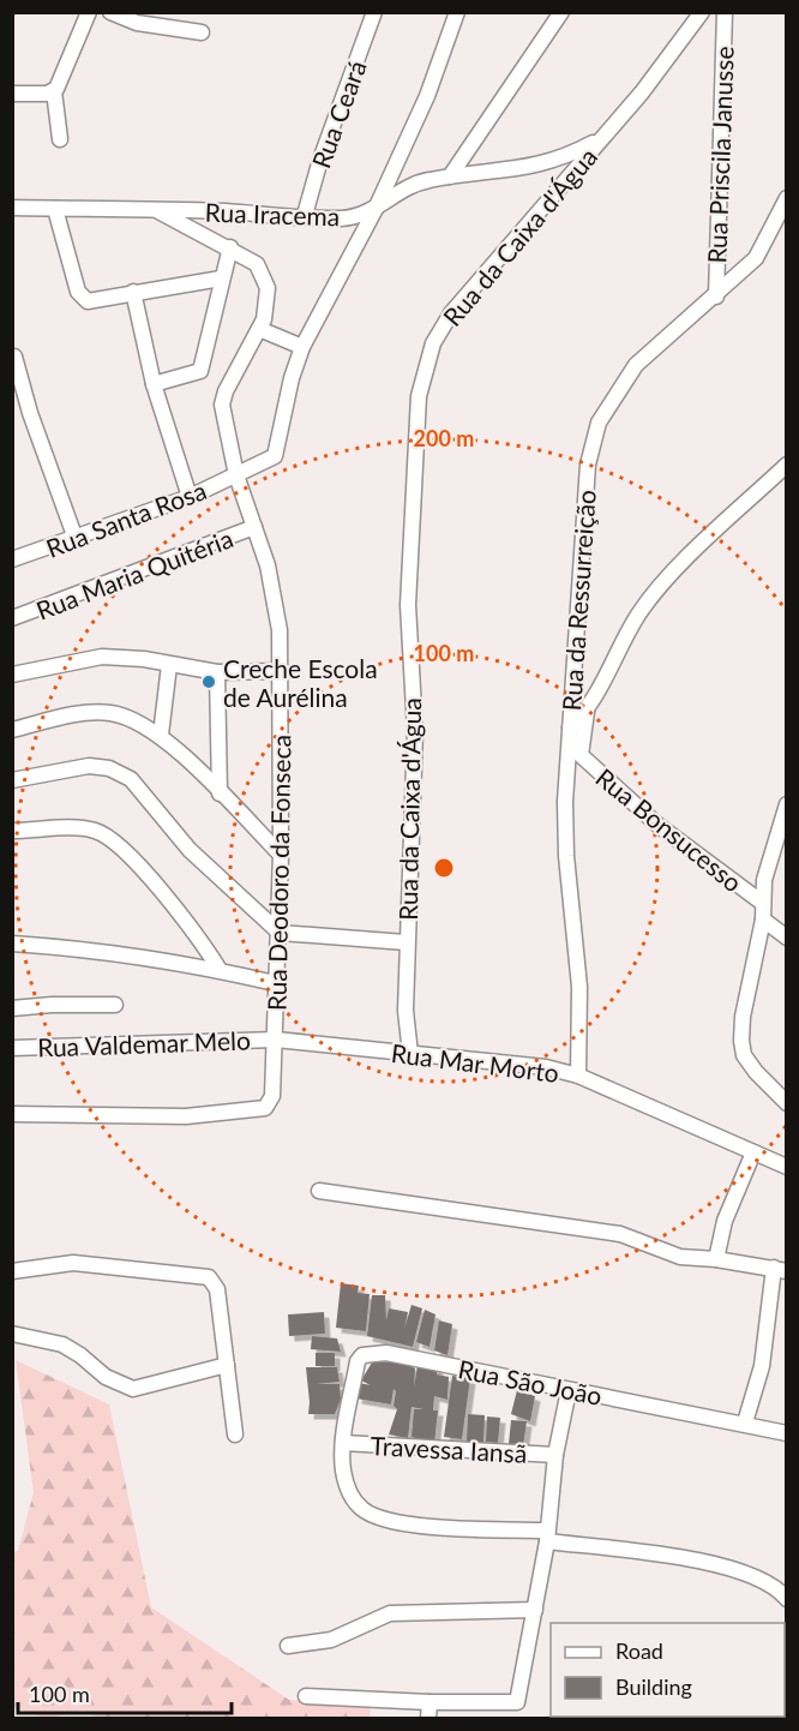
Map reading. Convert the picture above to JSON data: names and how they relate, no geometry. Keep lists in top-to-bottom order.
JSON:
{
  "streets": {
    "street": [
      "Rua Ceará",
      "Rua Priscila Janusse",
      "Rua Iracema",
      "Rua da Caixa d'Água",
      "Rua Santa Rosa",
      "Rua Maria Quitéria",
      "Rua da Ressurreição",
      "Rua Bonsucesso",
      "Rua Deodoro da Fonseca",
      "Rua Valdemar Melo",
      "Rua Mar Morto",
      "Rua São João",
      "Travessa Iansã"
    ]
  },
  "crossings": [
    ["Rua Ceará", "Rua Iracema"],
    ["Rua Priscila Janusse", "Rua da Ressurreição"],
    ["Rua Iracema", "Rua da Caixa d'Água"],
    ["Rua Iracema", "Rua Santa Rosa"],
    ["Rua Iracema", "Rua Deodoro da Fonseca"],
    ["Rua da Caixa d'Água", "Rua Mar Morto"],
    ["Rua Santa Rosa", "Rua Deodoro da Fonseca"],
    ["Rua Maria Quitéria", "Rua Deodoro da Fonseca"],
    ["Rua da Ressurreição", "Rua Mar Morto"],
    ["Rua Deodoro da Fonseca", "Rua Valdemar Melo"],
    ["Rua Deodoro da Fonseca", "Rua Mar Morto"],
    ["Rua Valdemar Melo", "Rua Mar Morto"],
    ["Rua São João", "Travessa Iansã"]
  ],
  "places": ["Creche Escola de Aurélina"],
  "legend": ["Road", "Building"],
  "scale_bar": "100 m",
  "rings": ["200 m", "100 m"]
}
